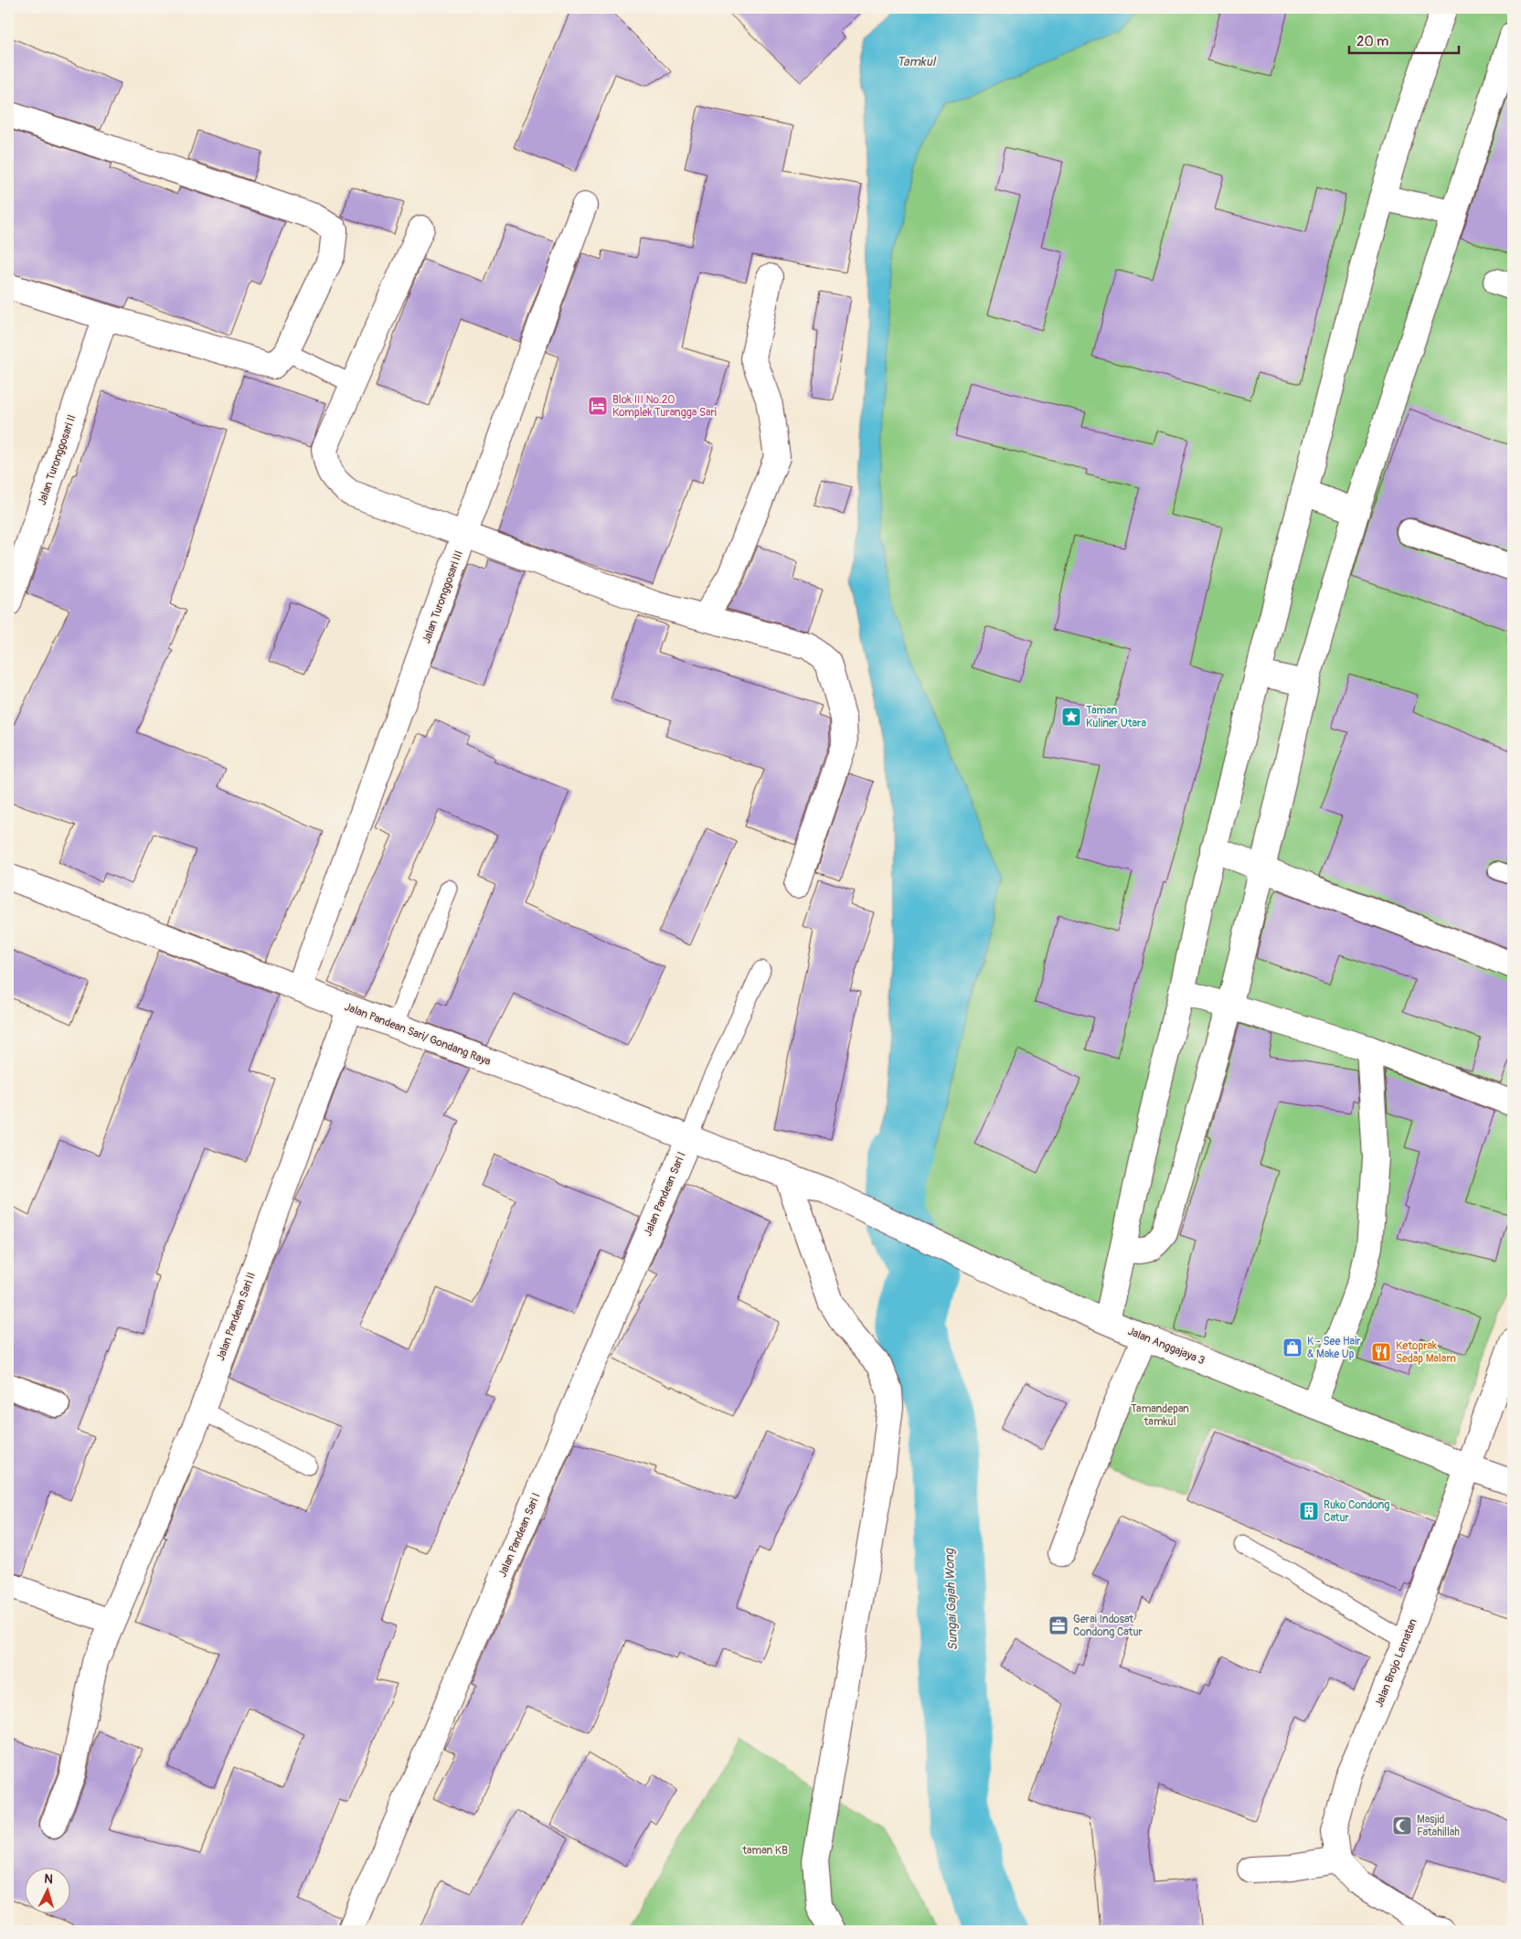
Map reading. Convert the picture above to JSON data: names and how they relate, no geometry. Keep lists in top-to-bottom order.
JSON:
{
  "streets": {
    "street": [
      "Jalan Turonggosari II",
      "Jalan Turonggosari III",
      "Jalan Pandean Sari/ Gondang Raya",
      "Jalan Pandean Sari I",
      "Jalan Pandean Sari II",
      "Jalan Anggajaya 3",
      "Jalan Brojo Lamatan"
    ]
  },
  "crossings": [
    ["Jalan Turonggosari III", "Jalan Pandean Sari/ Gondang Raya"],
    ["Jalan Pandean Sari/ Gondang Raya", "Jalan Pandean Sari I"],
    ["Jalan Pandean Sari/ Gondang Raya", "Jalan Pandean Sari II"],
    ["Jalan Pandean Sari/ Gondang Raya", "Jalan Anggajaya 3"],
    ["Jalan Anggajaya 3", "Jalan Brojo Lamatan"]
  ],
  "water": ["Tamkul", "Sungai Gajah Wong"],
  "parks": ["Tamandepan tamkul", "taman KB"],
  "places": {
    "hotel": ["Blok III No.20 Komplek Turangga Sari"],
    "place": ["Taman Kuliner Utara"],
    "shop": ["K - See Hair & Make Up"],
    "restaurant": ["Ketoprak Sedap Malam"],
    "building": ["Ruko Condong Catur"],
    "office": ["Gerai Indosat Condong Catur"],
    "mosque": ["Masjid Fatahillah"]
  },
  "scale_bar": "20 m",
  "north": "top"
}
